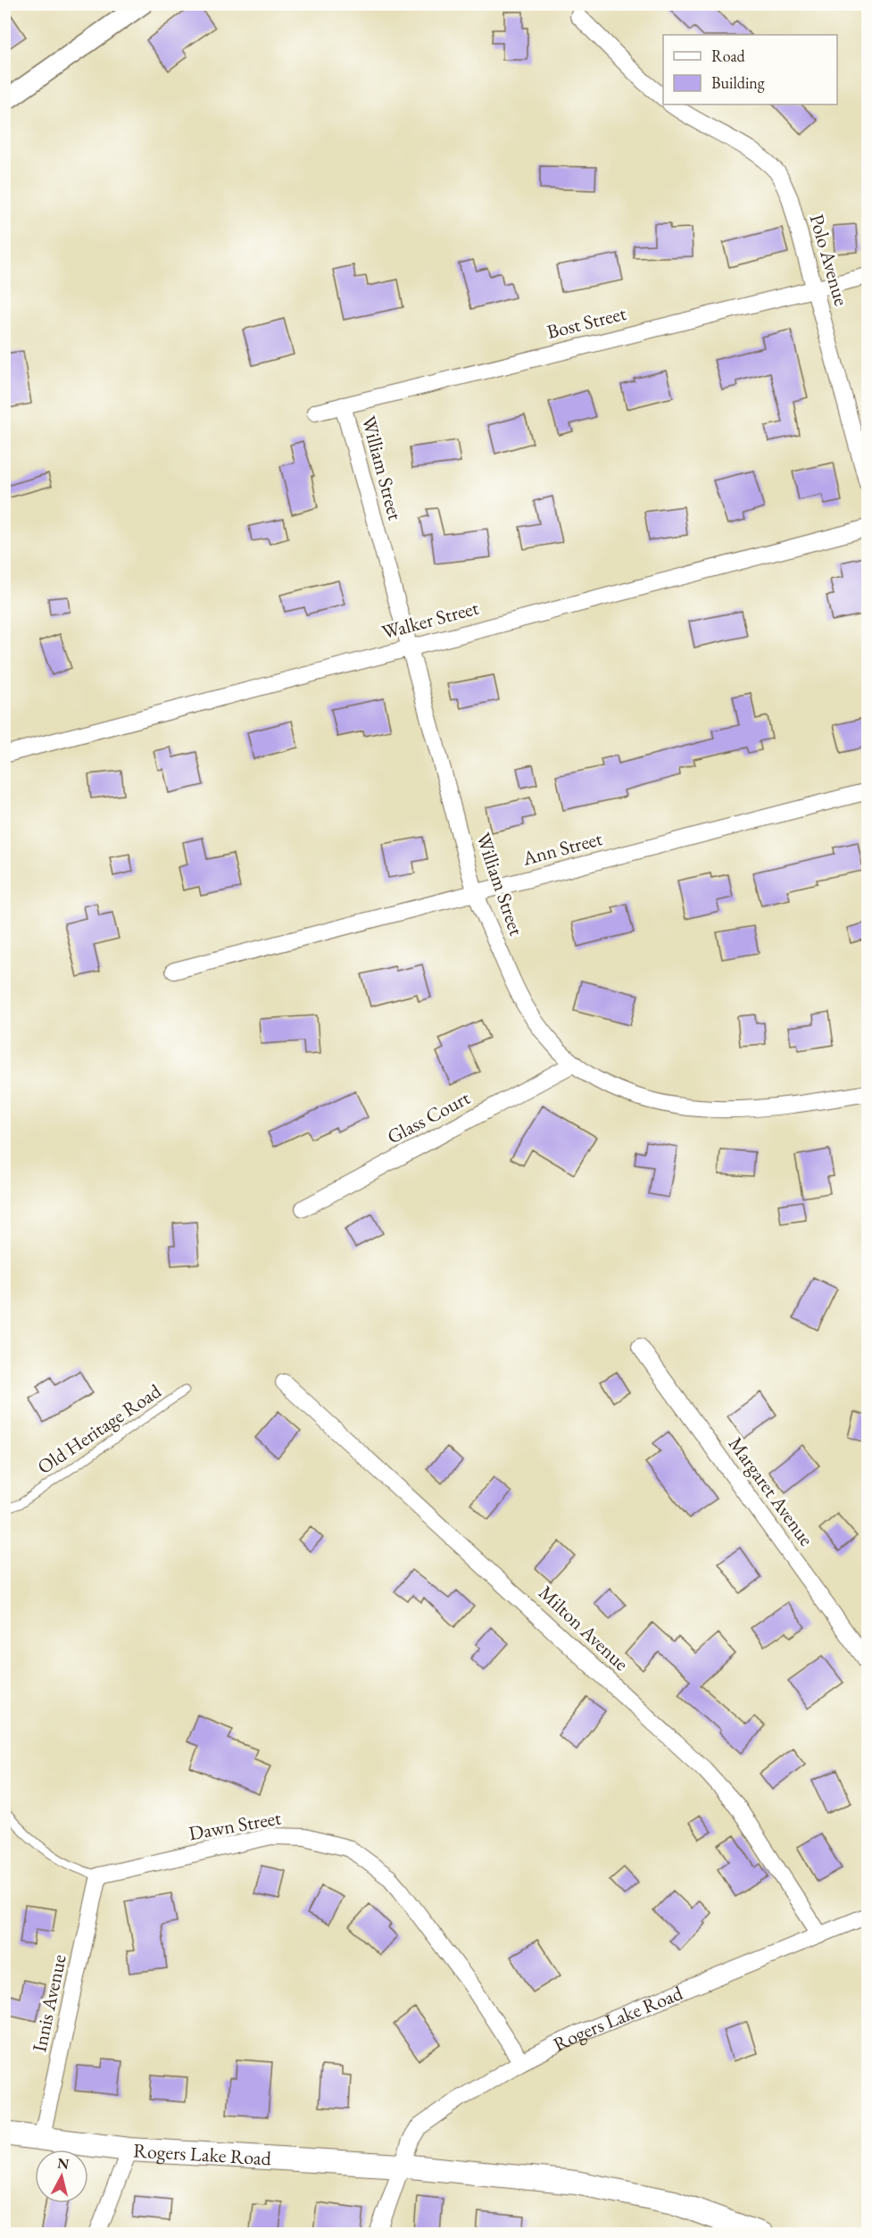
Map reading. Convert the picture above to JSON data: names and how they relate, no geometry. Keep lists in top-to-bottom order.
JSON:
{
  "streets": {
    "main road": ["Rogers Lake Road"],
    "street": [
      "Polo Avenue",
      "Bost Street",
      "William Street",
      "Walker Street",
      "Ann Street",
      "Glass Court",
      "Margaret Avenue",
      "Milton Avenue",
      "Dawn Street",
      "Innis Avenue"
    ],
    "lane": ["Old Heritage Road"]
  },
  "crossings": [
    ["Polo Avenue", "Bost Street"],
    ["Bost Street", "William Street"],
    ["William Street", "Walker Street"],
    ["William Street", "Ann Street"],
    ["William Street", "Glass Court"],
    ["Milton Avenue", "Rogers Lake Road"],
    ["Dawn Street", "Innis Avenue"],
    ["Dawn Street", "Rogers Lake Road"],
    ["Innis Avenue", "Rogers Lake Road"]
  ],
  "legend": ["Road", "Building"],
  "north": "top"
}
